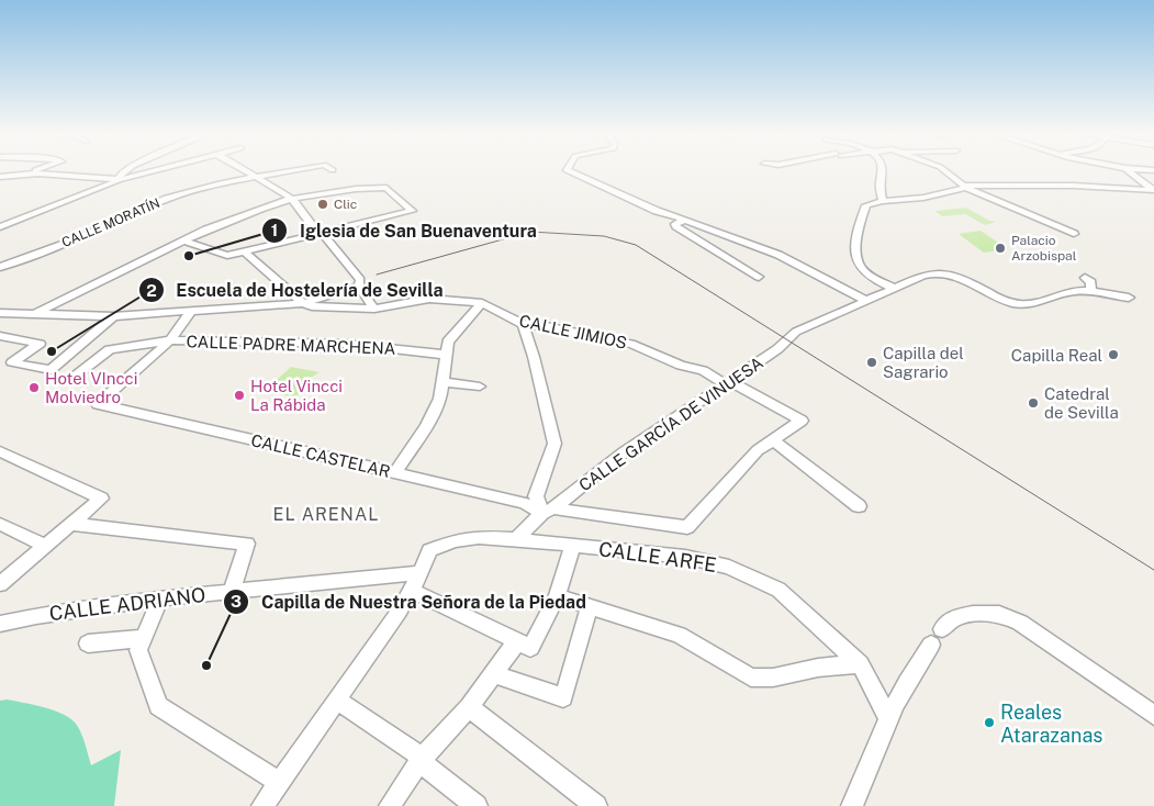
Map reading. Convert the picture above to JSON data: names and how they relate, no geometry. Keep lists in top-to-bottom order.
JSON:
{
  "streets": {
    "street": [
      "CALLE MORATÍN",
      "CALLE JIMIOS",
      "CALLE PADRE MARCHENA",
      "CALLE GARCÍA DE VINUESA",
      "CALLE CASTELAR",
      "CALLE ARFE",
      "CALLE ADRIANO"
    ]
  },
  "crossings": [
    ["CALLE JIMIOS", "CALLE GARCÍA DE VINUESA"],
    ["CALLE PADRE MARCHENA", "CALLE CASTELAR"],
    ["CALLE GARCÍA DE VINUESA", "CALLE CASTELAR"],
    ["CALLE GARCÍA DE VINUESA", "CALLE ARFE"],
    ["CALLE ARFE", "CALLE ADRIANO"]
  ],
  "districts": ["EL ARENAL"],
  "places": [
    "Clic",
    "Palacio Arzobispal",
    "Iglesia de San Buenaventura",
    "Escuela de Hostelería de Sevilla",
    "Capilla Real",
    "Capilla del Sagrario",
    "Hotel VIncci Molviedro",
    "Hotel Vincci La Rábida",
    "Catedral de Sevilla",
    "Capilla de Nuestra Señora de la Piedad",
    "Reales Atarazanas"
  ]
}
